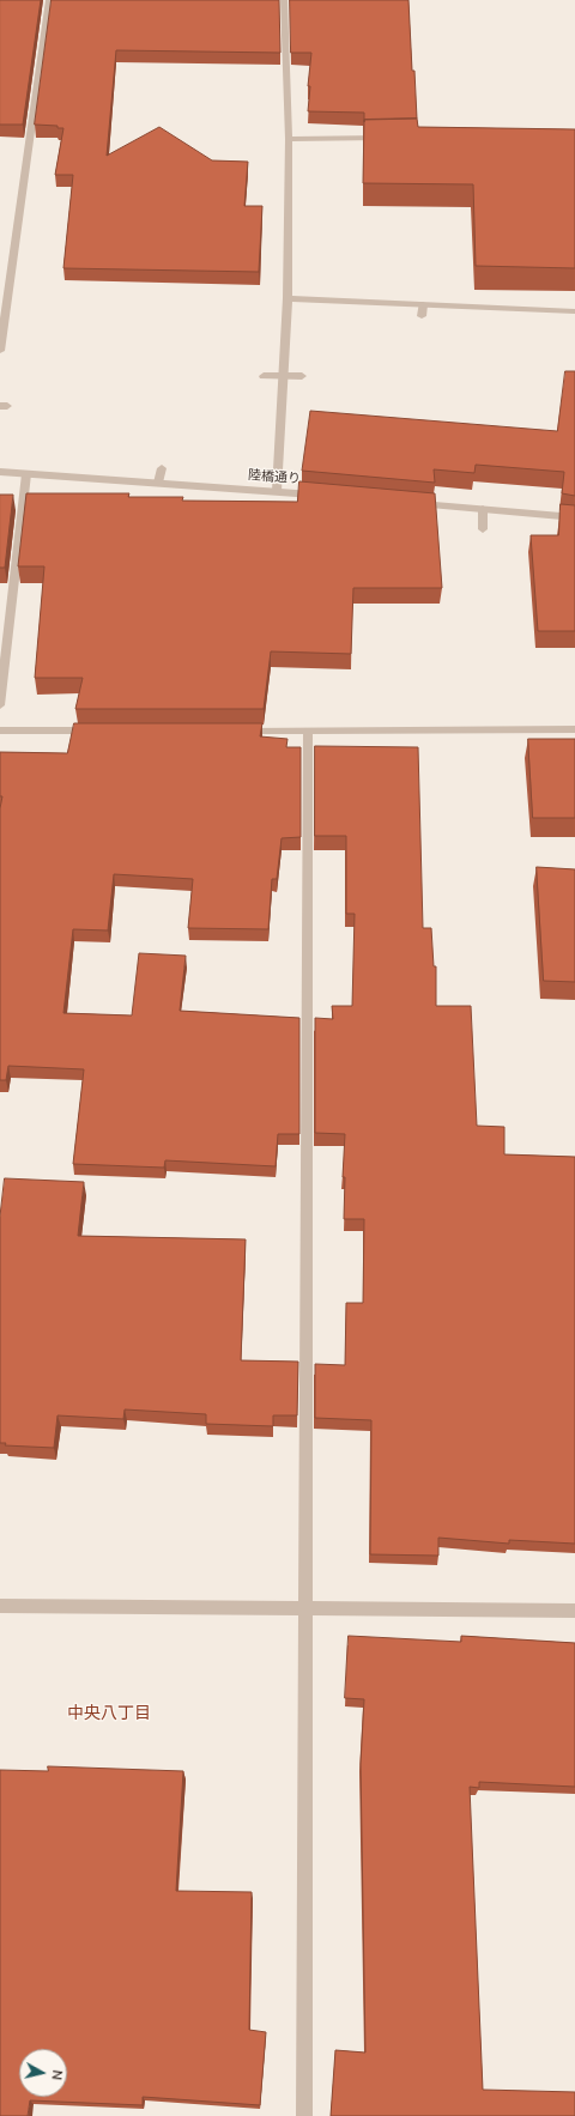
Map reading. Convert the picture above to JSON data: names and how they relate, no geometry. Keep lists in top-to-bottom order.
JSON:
{
  "streets": {
    "street": ["陸橋通り"]
  },
  "districts": ["中央八丁目"],
  "north": "right"
}
